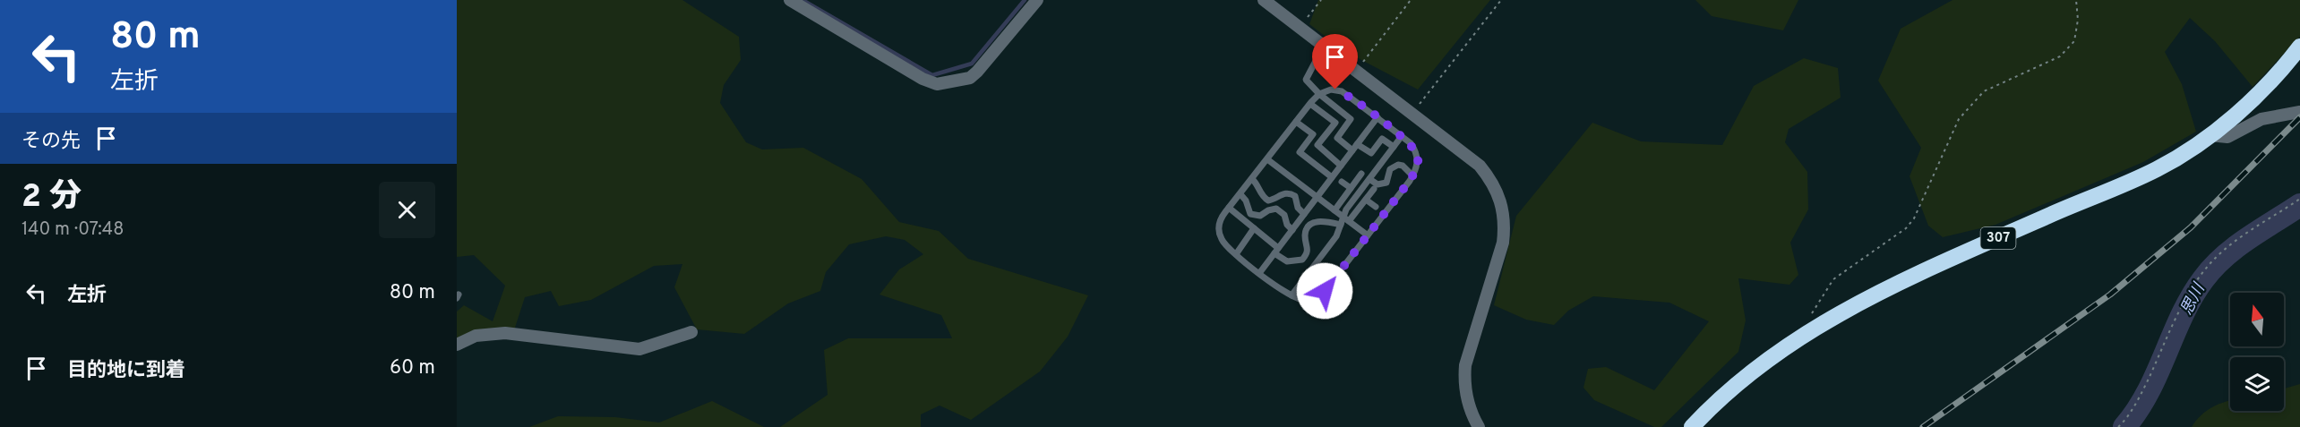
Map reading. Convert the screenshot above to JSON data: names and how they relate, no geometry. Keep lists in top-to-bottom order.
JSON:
{
  "streets": {
    "highway": ["307"]
  },
  "water": ["思川"],
  "north": "top",
  "page": {
    "turn": ["80 m", "左折"],
    "then": "その先",
    "heading": ["2 分", "140 m · 07:48"],
    "list": [
      {
        "name": "左折",
        "value": "80 m"
      },
      {
        "name": "目的地に到着",
        "value": "60 m"
      }
    ]
  }
}
